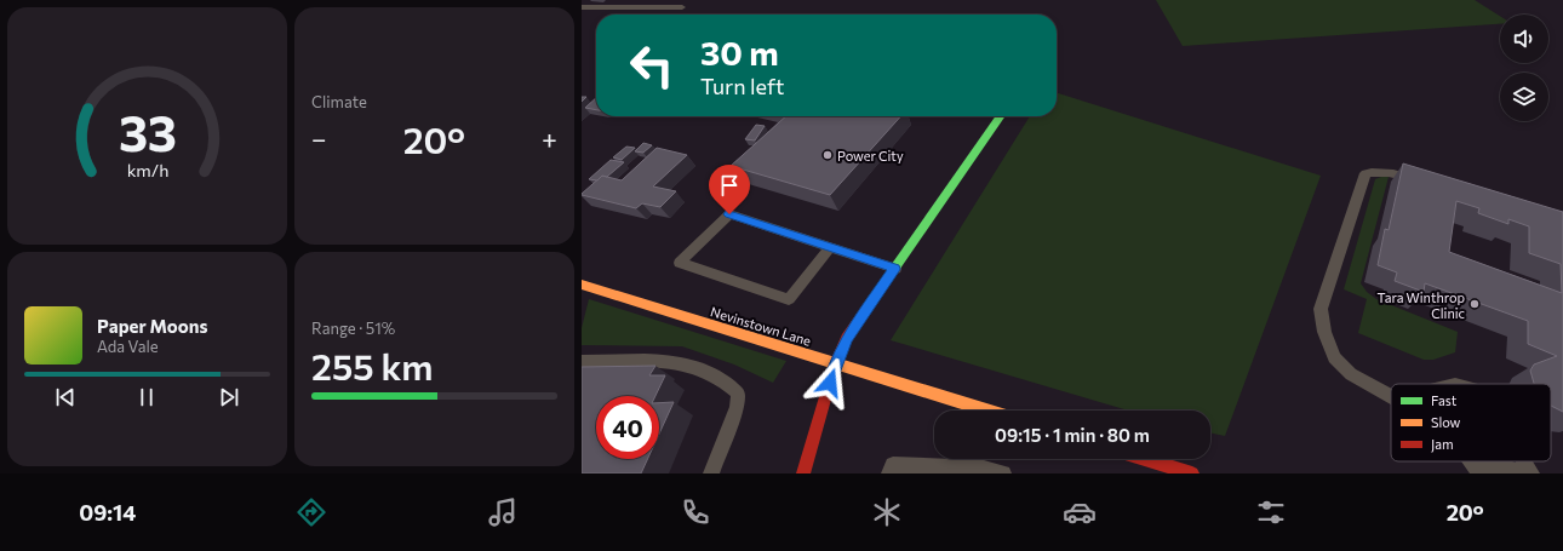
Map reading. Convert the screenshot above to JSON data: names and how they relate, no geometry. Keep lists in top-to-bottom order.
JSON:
{
  "streets": {
    "street": ["Nevinstown Lane"]
  },
  "places": ["Power City", "Tara Winthrop Clinic"],
  "legend": ["Fast", "Slow", "Jam"],
  "page": {
    "tile": [
      "Climate",
      ["Range · 51%", "255 km"]
    ],
    "turn": ["30 m", "Turn left"],
    "heat": ["−", "20°", "+"],
    "song": ["Paper Moons", "Ada Vale"],
    "limit": "40",
    "trip": "09:15 · 1 min · 80 m",
    "tabs": ["09:14", "20°"],
    "gauge": ["33", "km/h"]
  }
}
